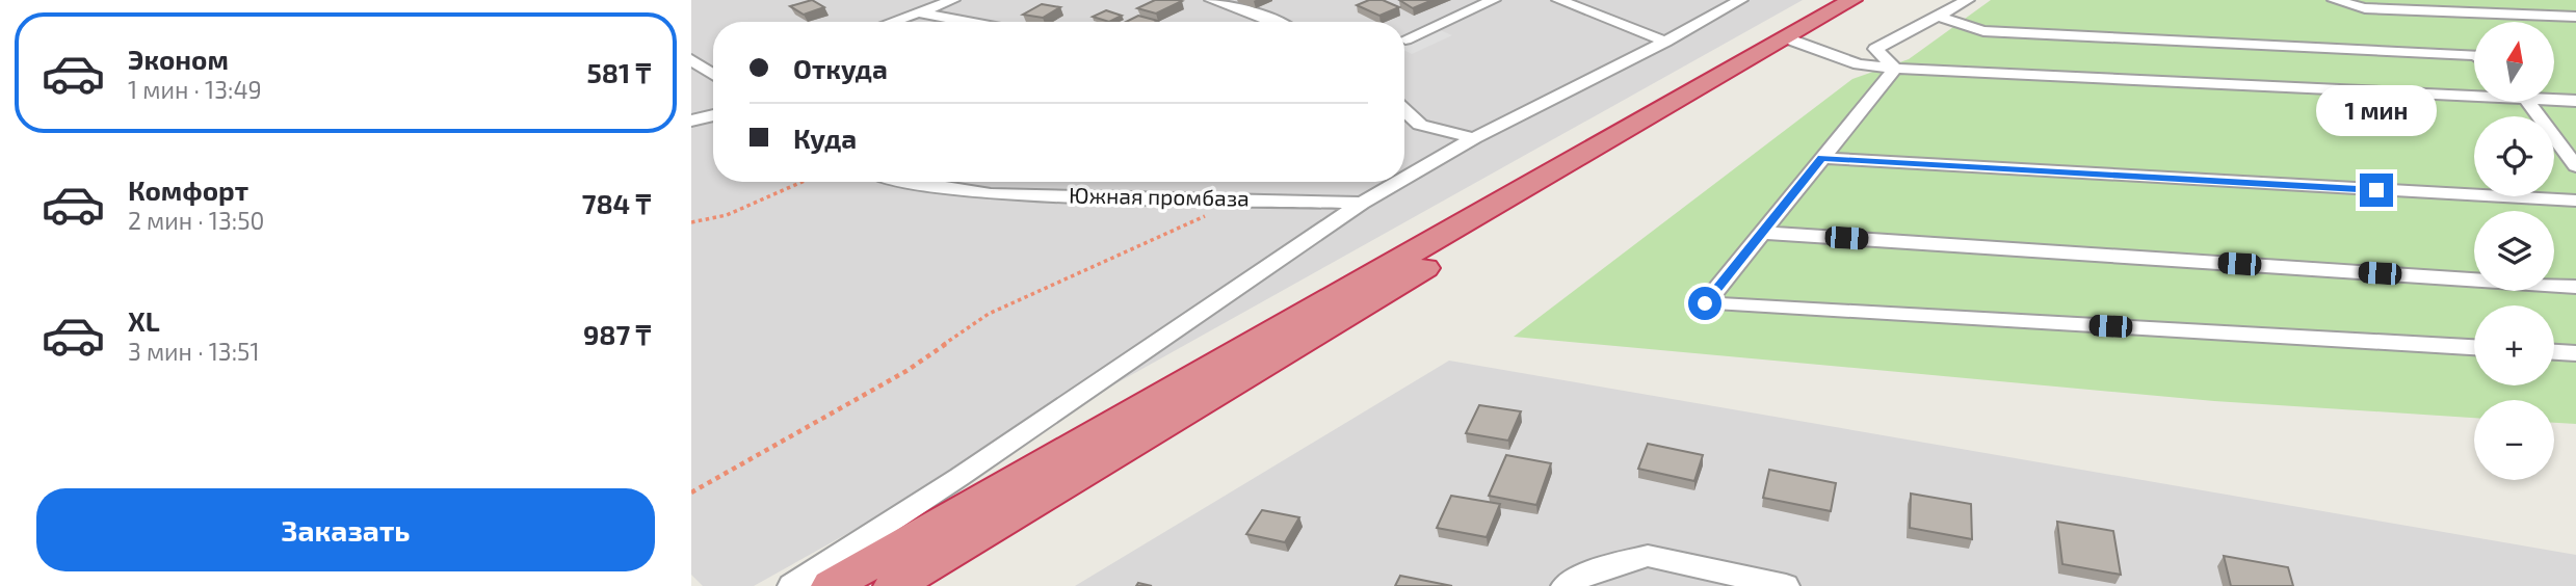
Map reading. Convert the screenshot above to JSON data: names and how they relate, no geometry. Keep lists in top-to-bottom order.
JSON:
{
  "streets": {
    "street": ["Южная промбаза"]
  },
  "north": "top",
  "page": {
    "list": [
      {
        "name": "Эконом",
        "note": "1 мин · 13:49",
        "value": "581 ₸"
      },
      {
        "name": "Комфорт",
        "note": "2 мин · 13:50",
        "value": "784 ₸"
      },
      {
        "name": "XL",
        "note": "3 мин · 13:51",
        "value": "987 ₸"
      }
    ],
    "map_buttons": ["+", "−"],
    "banner": ["Откуда", "Куда"],
    "bubble": "1 мин",
    "buttons": "Заказать"
  }
}
